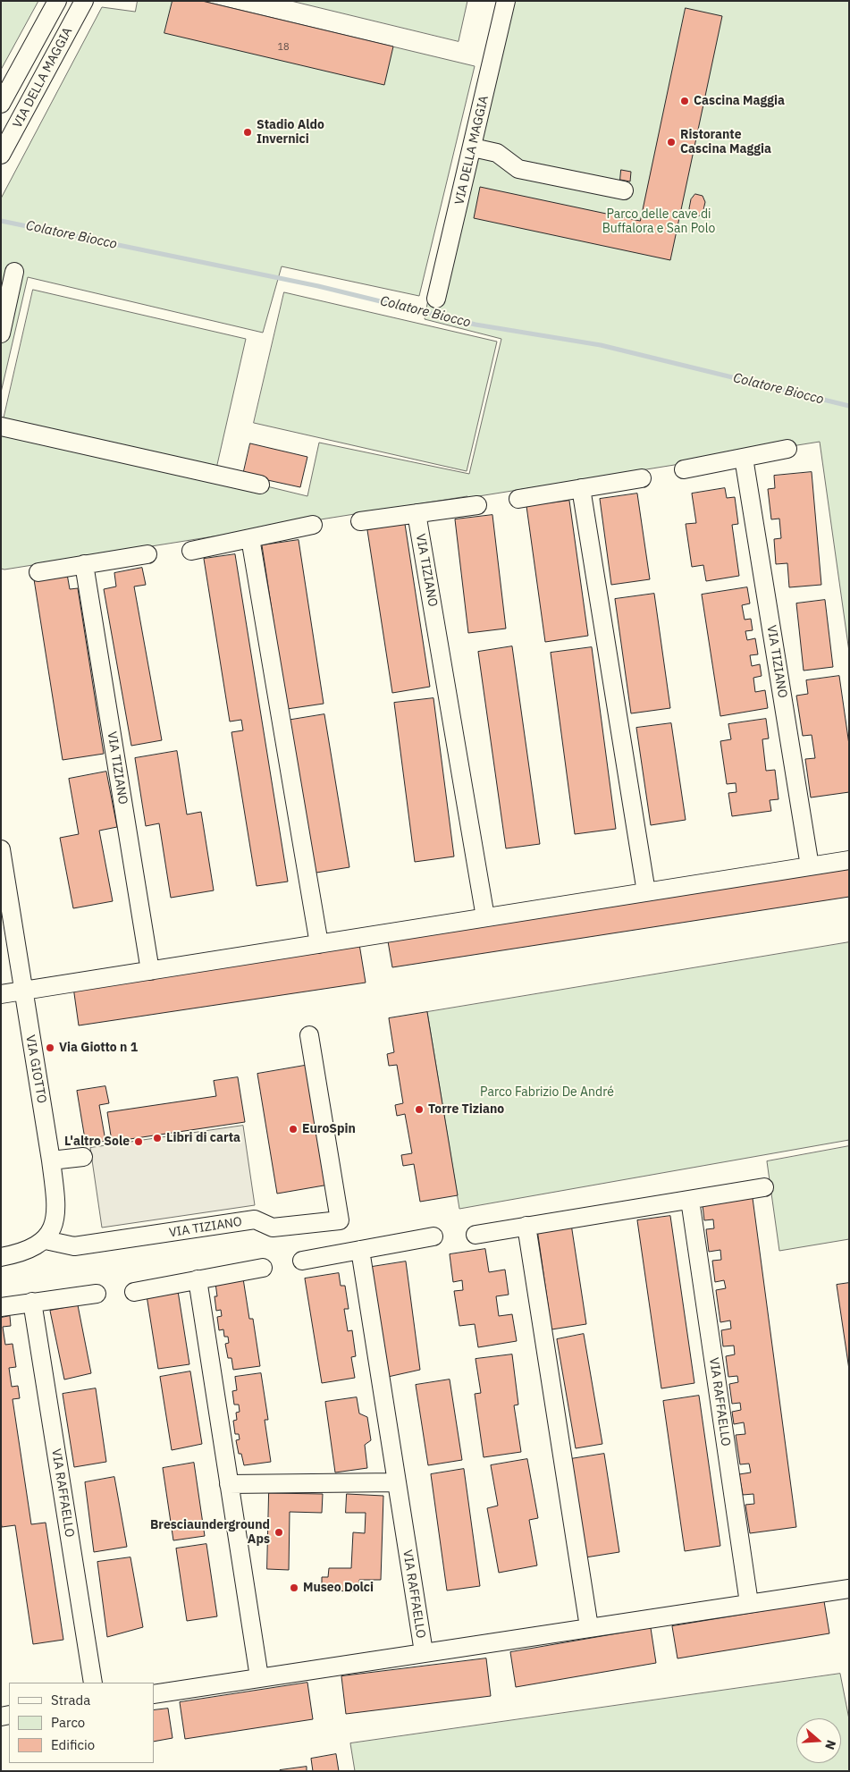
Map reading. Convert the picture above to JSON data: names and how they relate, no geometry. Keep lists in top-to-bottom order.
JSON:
{
  "streets": {
    "street": [
      "VIA DELLA MAGGIA",
      "VIA TIZIANO",
      "VIA GIOTTO",
      "VIA RAFFAELLO"
    ]
  },
  "crossings": [
    ["VIA TIZIANO", "VIA GIOTTO"]
  ],
  "water": ["Colatore Biocco"],
  "parks": ["Parco delle cave di Buffalora e San Polo", "Parco Fabrizio De André"],
  "places": [
    "Cascina Maggia",
    "Stadio Aldo Invernici",
    "Ristorante Cascina Maggia",
    "Via Giotto n 1",
    "Torre Tiziano",
    "EuroSpin",
    "Libri di carta",
    "L'altro Sole",
    "Bresciaunderground Aps",
    "Museo Dolci"
  ],
  "house_numbers": ["18"],
  "legend": ["Strada", "Parco", "Edificio"],
  "north": "right"
}
